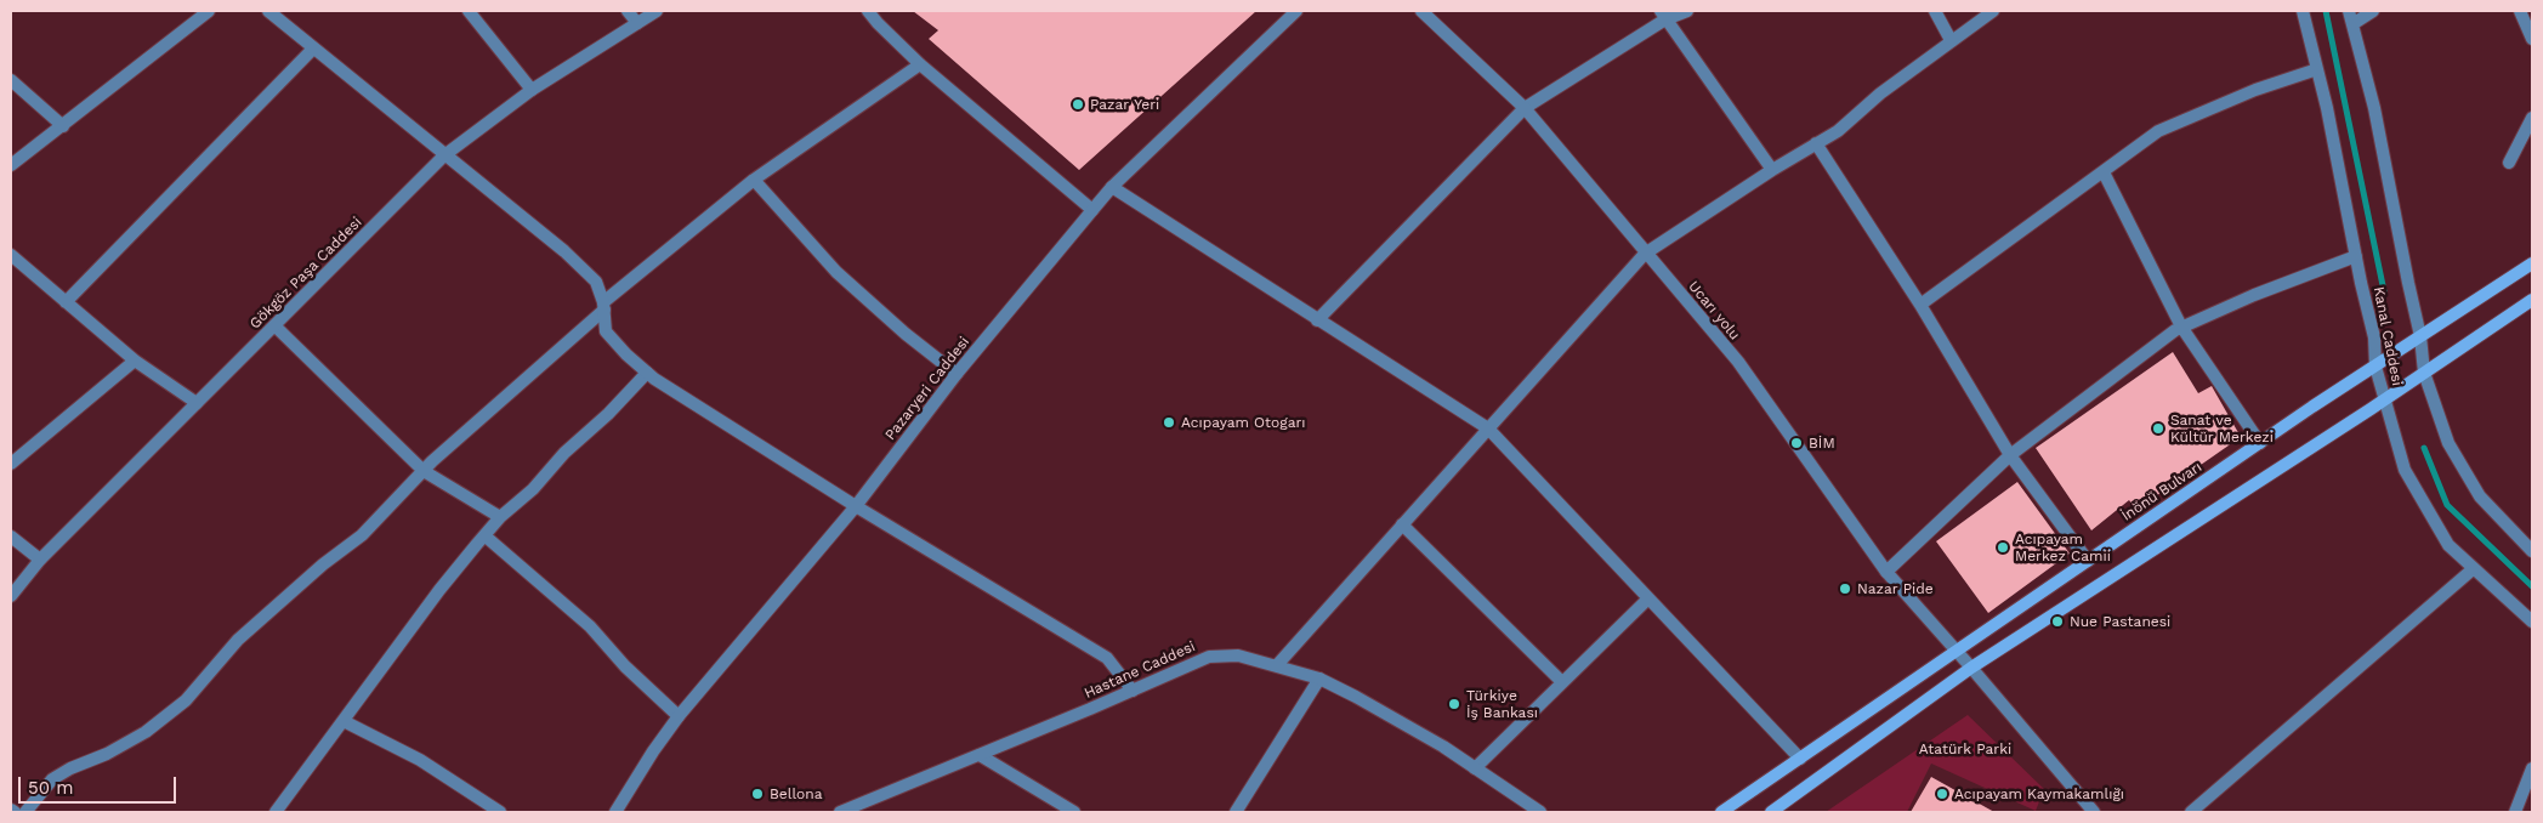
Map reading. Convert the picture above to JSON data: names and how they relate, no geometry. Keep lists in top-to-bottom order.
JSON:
{
  "streets": {
    "main road": ["İnönü Bulvarı"],
    "street": [
      "Gökgöz Paşa Caddesi",
      "Ucarı yolu",
      "Kanal Caddesi",
      "Pazaryeri Caddesi",
      "Hastane Caddesi"
    ]
  },
  "crossings": [
    ["Ucarı yolu", "İnönü Bulvarı"],
    ["Kanal Caddesi", "İnönü Bulvarı"]
  ],
  "parks": ["Atatürk Parki"],
  "places": [
    "Pazar Yeri",
    "Acıpayam Otogarı",
    "Sanat ve Kültür Merkezi",
    "BİM",
    "Acıpayam Merkez Camii",
    "Nazar Pide",
    "Nue Pastanesi",
    "Türkiye İş Bankası",
    "Bellona",
    "Acıpayam Kaymakamlığı"
  ],
  "scale_bar": "50 m"
}
